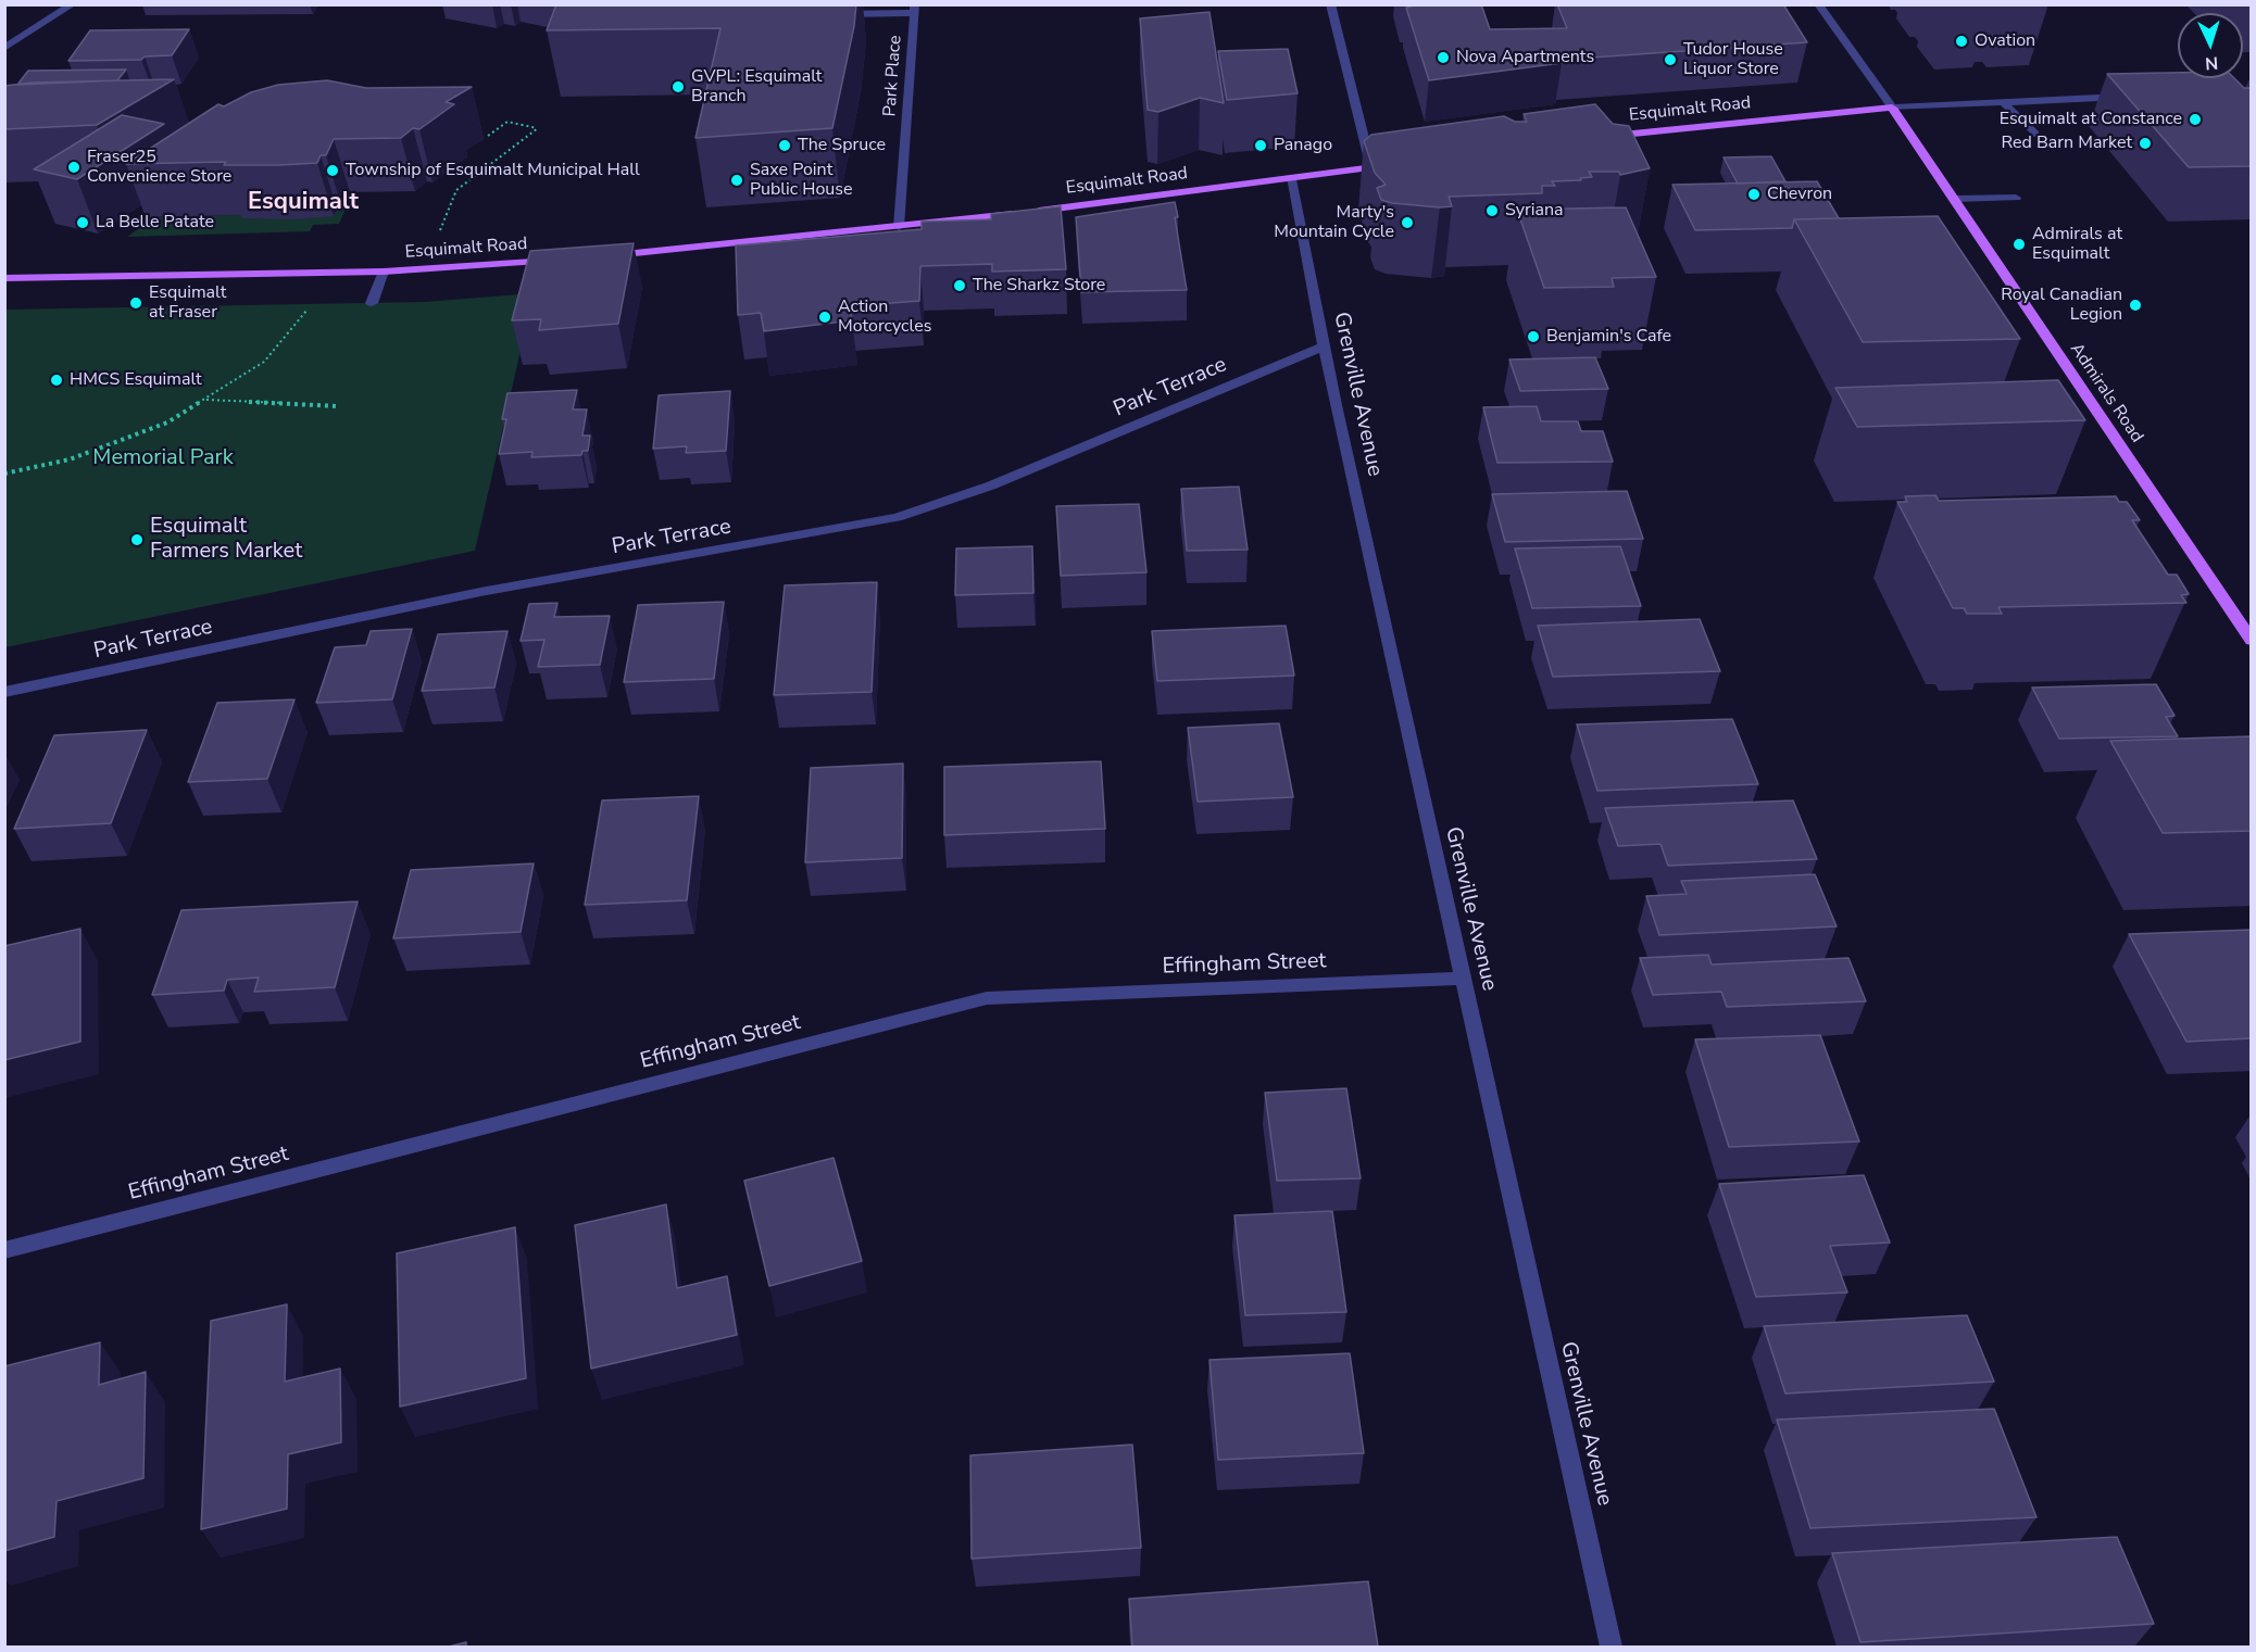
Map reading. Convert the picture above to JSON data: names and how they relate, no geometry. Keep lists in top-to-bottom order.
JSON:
{
  "streets": {
    "main road": ["Esquimalt Road", "Admirals Road"],
    "street": [
      "Park Place",
      "Park Terrace",
      "Grenville Avenue",
      "Effingham Street"
    ]
  },
  "crossings": [
    ["Park Place", "Esquimalt Road"],
    ["Esquimalt Road", "Admirals Road"],
    ["Esquimalt Road", "Grenville Avenue"],
    ["Park Terrace", "Grenville Avenue"],
    ["Grenville Avenue", "Effingham Street"]
  ],
  "districts": ["Esquimalt"],
  "parks": ["Memorial Park"],
  "places": [
    "Ovation",
    "Nova Apartments",
    "Tudor House Liquor Store",
    "GVPL: Esquimalt Branch",
    "Esquimalt at Constance",
    "Red Barn Market",
    "The Spruce",
    "Panago",
    "Fraser25 Convenience Store",
    "Township of Esquimalt Municipal Hall",
    "Saxe Point Public House",
    "Chevron",
    "Syriana",
    "La Belle Patate",
    "Marty's Mountain Cycle",
    "Admirals at Esquimalt",
    "The Sharkz Store",
    "Esquimalt at Fraser",
    "Royal Canadian Legion",
    "Action Motorcycles",
    "Benjamin's Cafe",
    "HMCS Esquimalt",
    "Esquimalt Farmers Market"
  ],
  "north": "bottom"
}
